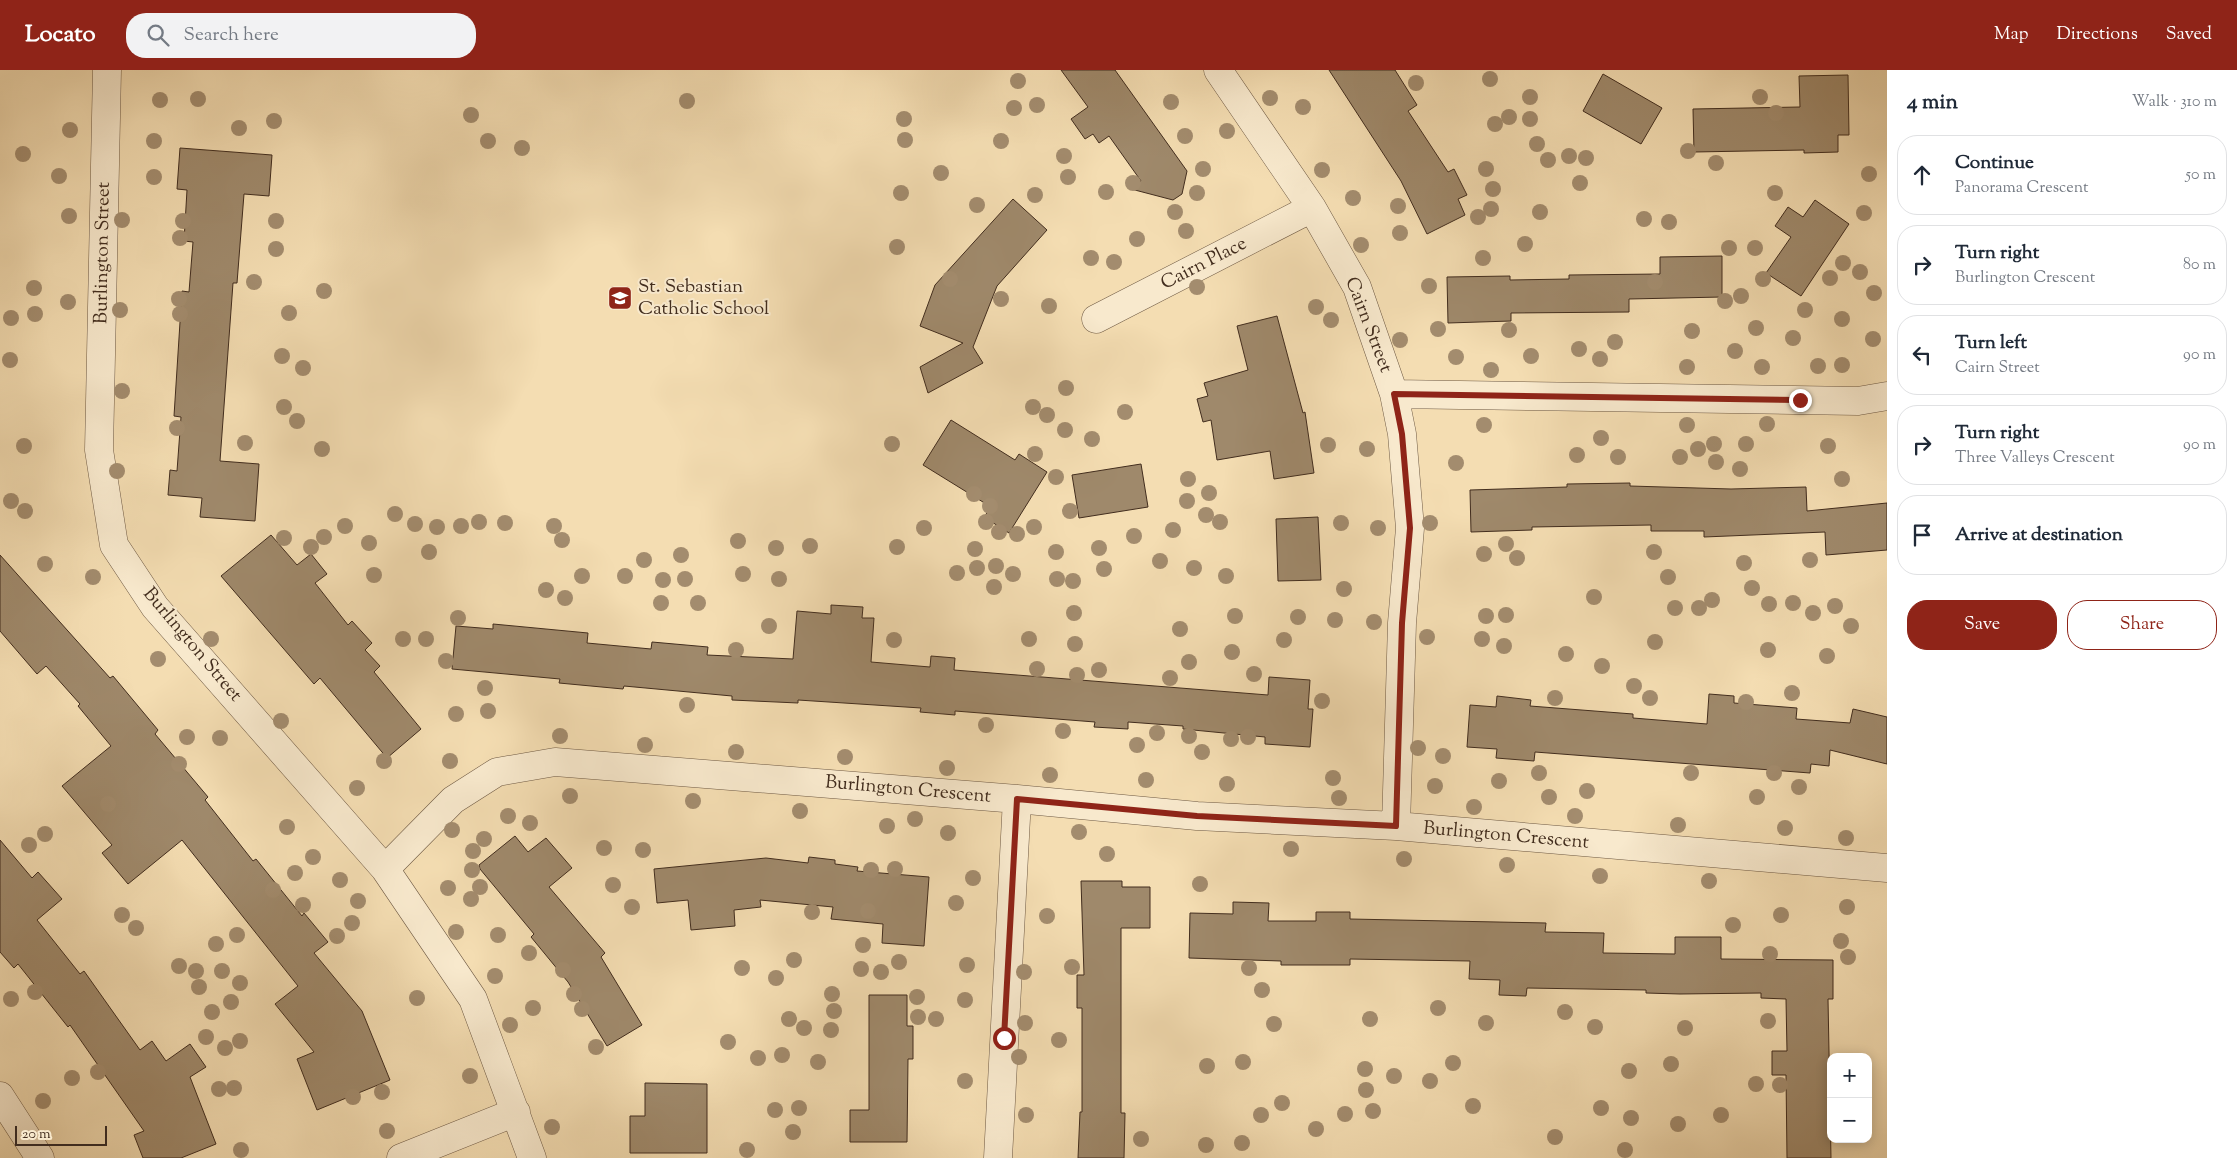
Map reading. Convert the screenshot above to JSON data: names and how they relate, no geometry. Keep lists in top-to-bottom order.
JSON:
{
  "streets": {
    "street": [
      "Burlington Street",
      "Cairn Place",
      "Cairn Street",
      "Burlington Crescent"
    ]
  },
  "crossings": [
    ["Burlington Street", "Burlington Crescent"],
    ["Cairn Place", "Cairn Street"],
    ["Cairn Street", "Burlington Crescent"]
  ],
  "places": {
    "school or university": ["St. Sebastian Catholic School"]
  },
  "scale_bar": "20 m",
  "page": {
    "header": "Locato",
    "search": "Search here",
    "nav": ["Map", "Directions", "Saved"],
    "heading": ["4 min", "Walk · 310 m"],
    "list": [
      ["Continue", "Panorama Crescent", "50 m"],
      ["Turn right", "Burlington Crescent", "80 m"],
      ["Turn left", "Cairn Street", "90 m"],
      ["Turn right", "Three Valleys Crescent", "90 m"],
      "Arrive at destination"
    ],
    "buttons": ["Save", "Share"],
    "map_buttons": ["+", "−"],
    "scale": "20 m"
  }
}
